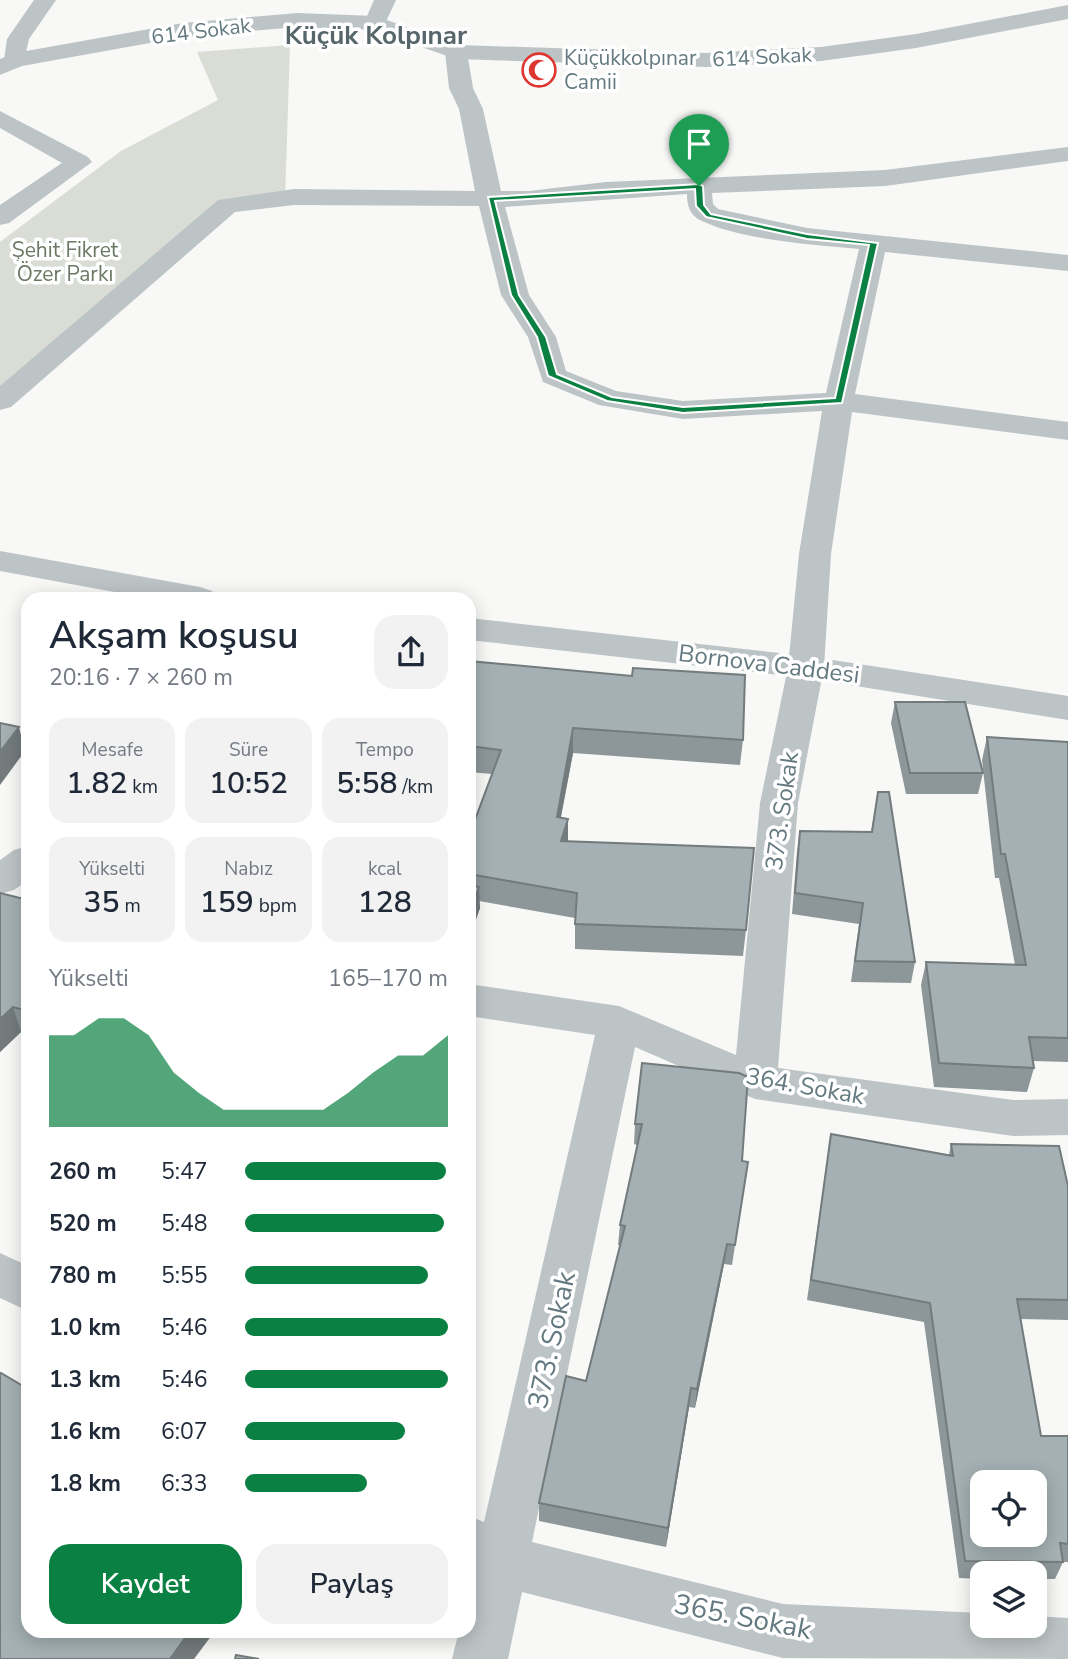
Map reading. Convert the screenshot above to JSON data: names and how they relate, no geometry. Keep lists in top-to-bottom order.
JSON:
{
  "streets": {
    "street": [
      "614 Sokak",
      "Bornova Caddesi",
      "373. Sokak",
      "364. Sokak",
      "365. Sokak"
    ]
  },
  "crossings": [
    ["Bornova Caddesi", "373. Sokak"],
    ["373. Sokak", "364. Sokak"],
    ["373. Sokak", "365. Sokak"]
  ],
  "districts": ["Küçük Kolpınar"],
  "parks": ["Şehit Fikret Özer Parkı"],
  "places": {
    "mosque": ["Küçükkolpınar Camii"]
  },
  "page": {
    "heading": ["Akşam koşusu", "20:16 · 7 × 260 m"],
    "stats": [
      ["Mesafe", "1.82 km"],
      ["Süre", "10:52"],
      ["Tempo", "5:58 /km"],
      ["Yükselti", "35 m"],
      ["Nabız", "159 bpm"],
      ["kcal", "128"]
    ],
    "chart": ["Yükselti", "165–170 m"],
    "list": [
      {
        "name": "260 m",
        "note": "5:47"
      },
      {
        "name": "520 m",
        "note": "5:48"
      },
      {
        "name": "780 m",
        "note": "5:55"
      },
      {
        "name": "1.0 km",
        "note": "5:46"
      },
      {
        "name": "1.3 km",
        "note": "5:46"
      },
      {
        "name": "1.6 km",
        "note": "6:07"
      },
      {
        "name": "1.8 km",
        "note": "6:33"
      }
    ],
    "buttons": ["Kaydet", "Paylaş"]
  }
}
